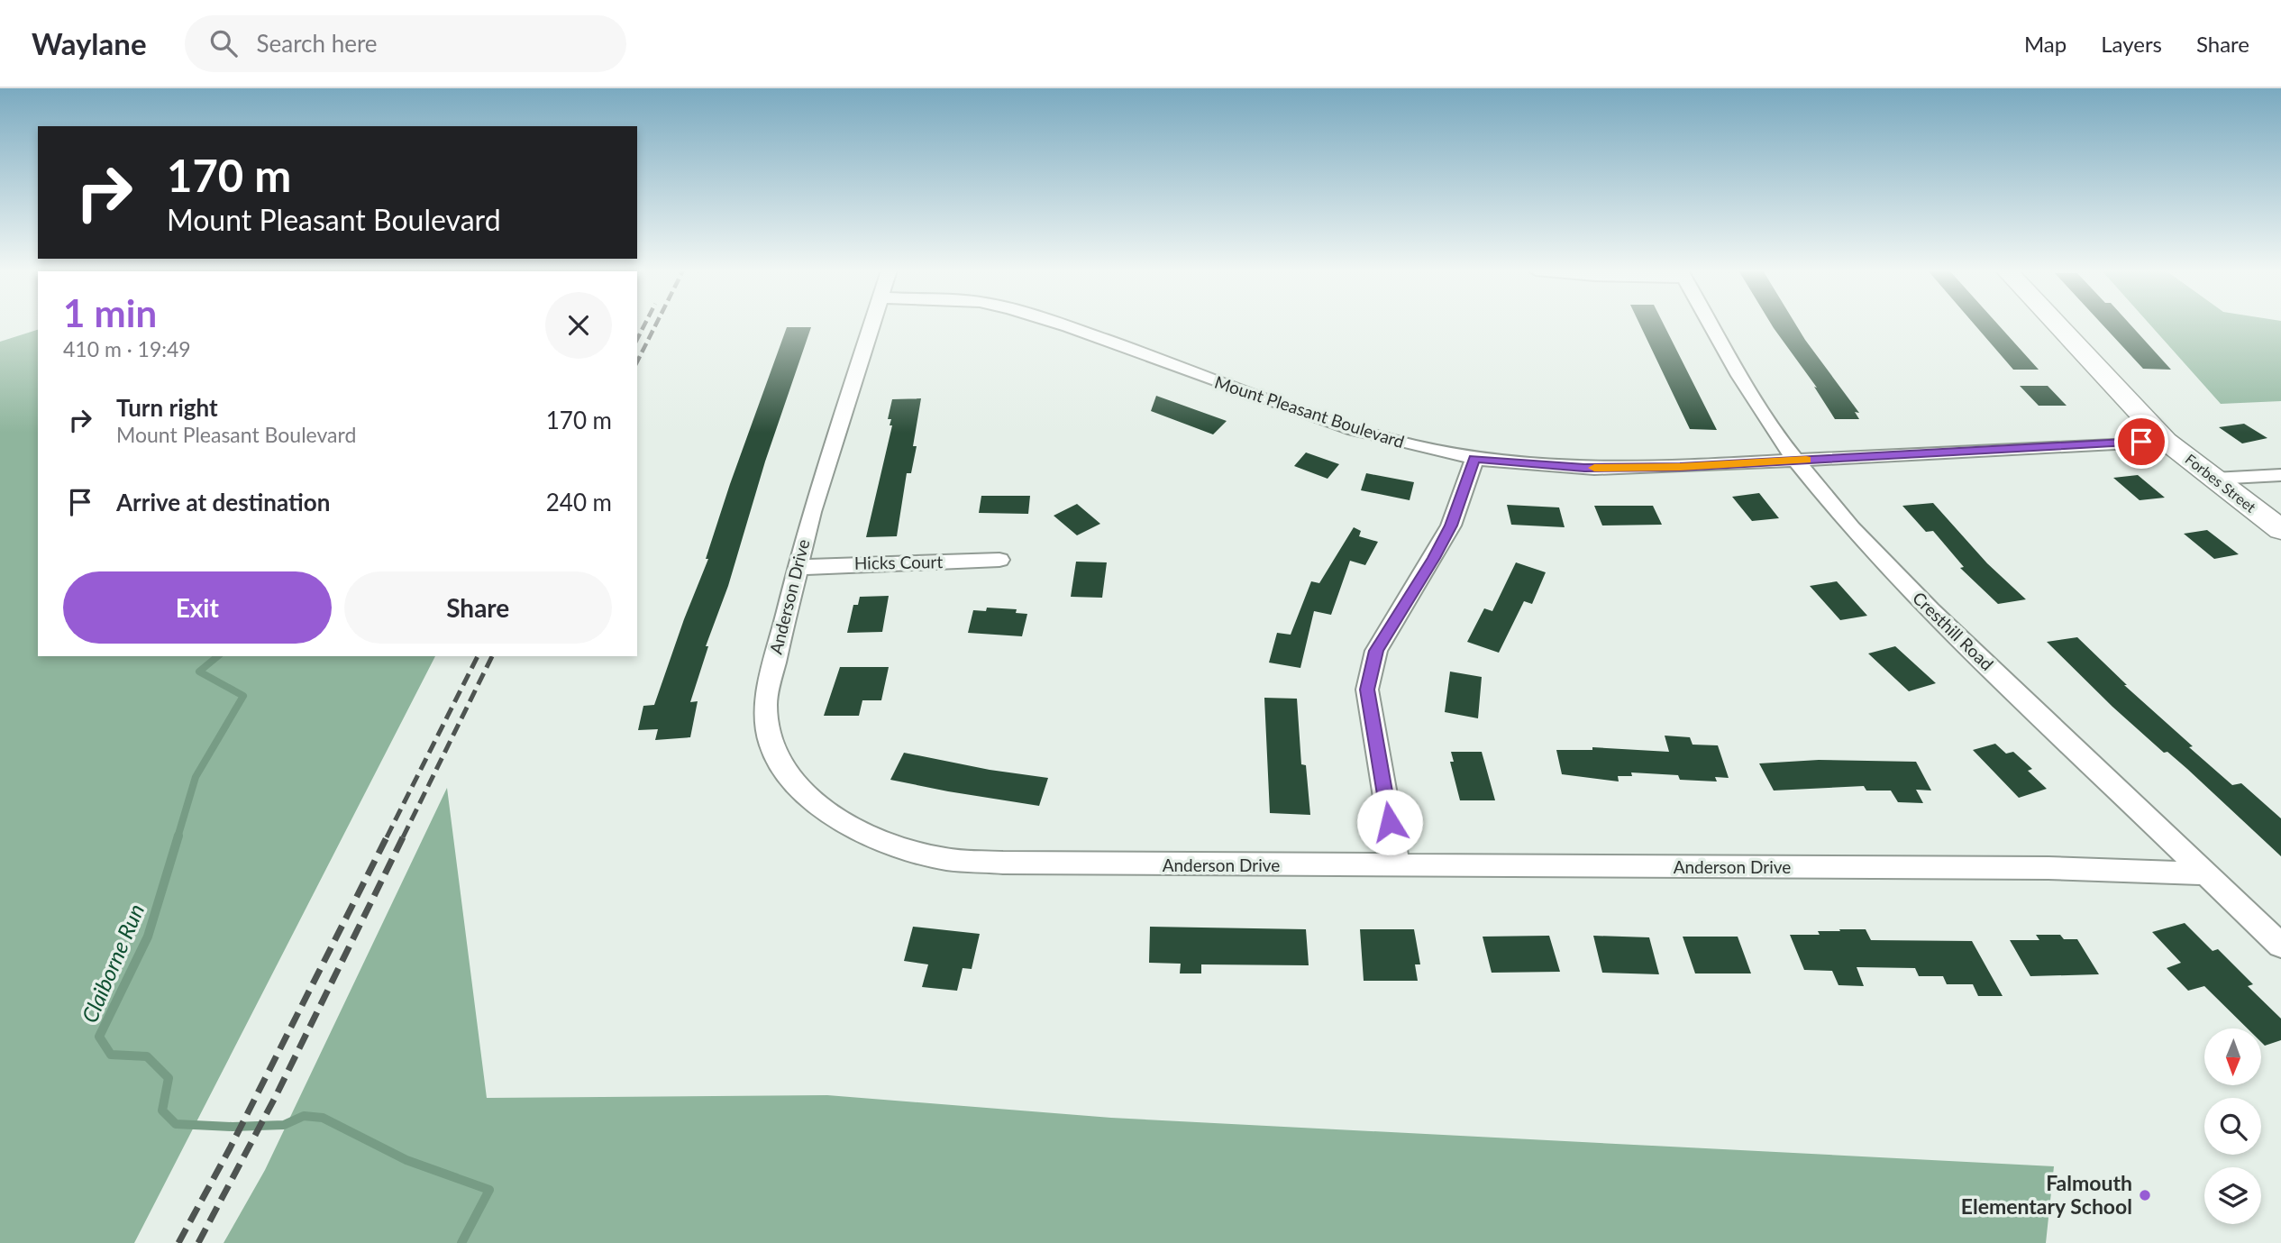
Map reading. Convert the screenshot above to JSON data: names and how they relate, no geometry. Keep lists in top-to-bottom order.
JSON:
{
  "streets": {
    "street": [
      "Mount Pleasant Boulevard",
      "Forbes Street",
      "Hicks Court",
      "Anderson Drive",
      "Cresthill Road"
    ]
  },
  "crossings": [
    ["Mount Pleasant Boulevard", "Forbes Street"],
    ["Mount Pleasant Boulevard", "Cresthill Road"],
    ["Hicks Court", "Anderson Drive"],
    ["Anderson Drive", "Cresthill Road"]
  ],
  "water": ["Claiborne Run"],
  "places": ["Falmouth Elementary School"],
  "north": "bottom",
  "page": {
    "header": "Waylane",
    "search": "Search here",
    "nav": ["Map", "Layers", "Share"],
    "turn": ["170 m", "Mount Pleasant Boulevard"],
    "heading": ["1 min", "410 m · 19:49"],
    "list": [
      {
        "name": "Turn right",
        "note": "Mount Pleasant Boulevard",
        "value": "170 m"
      },
      {
        "name": "Arrive at destination",
        "value": "240 m"
      }
    ],
    "buttons": ["Exit", "Share"]
  }
}
